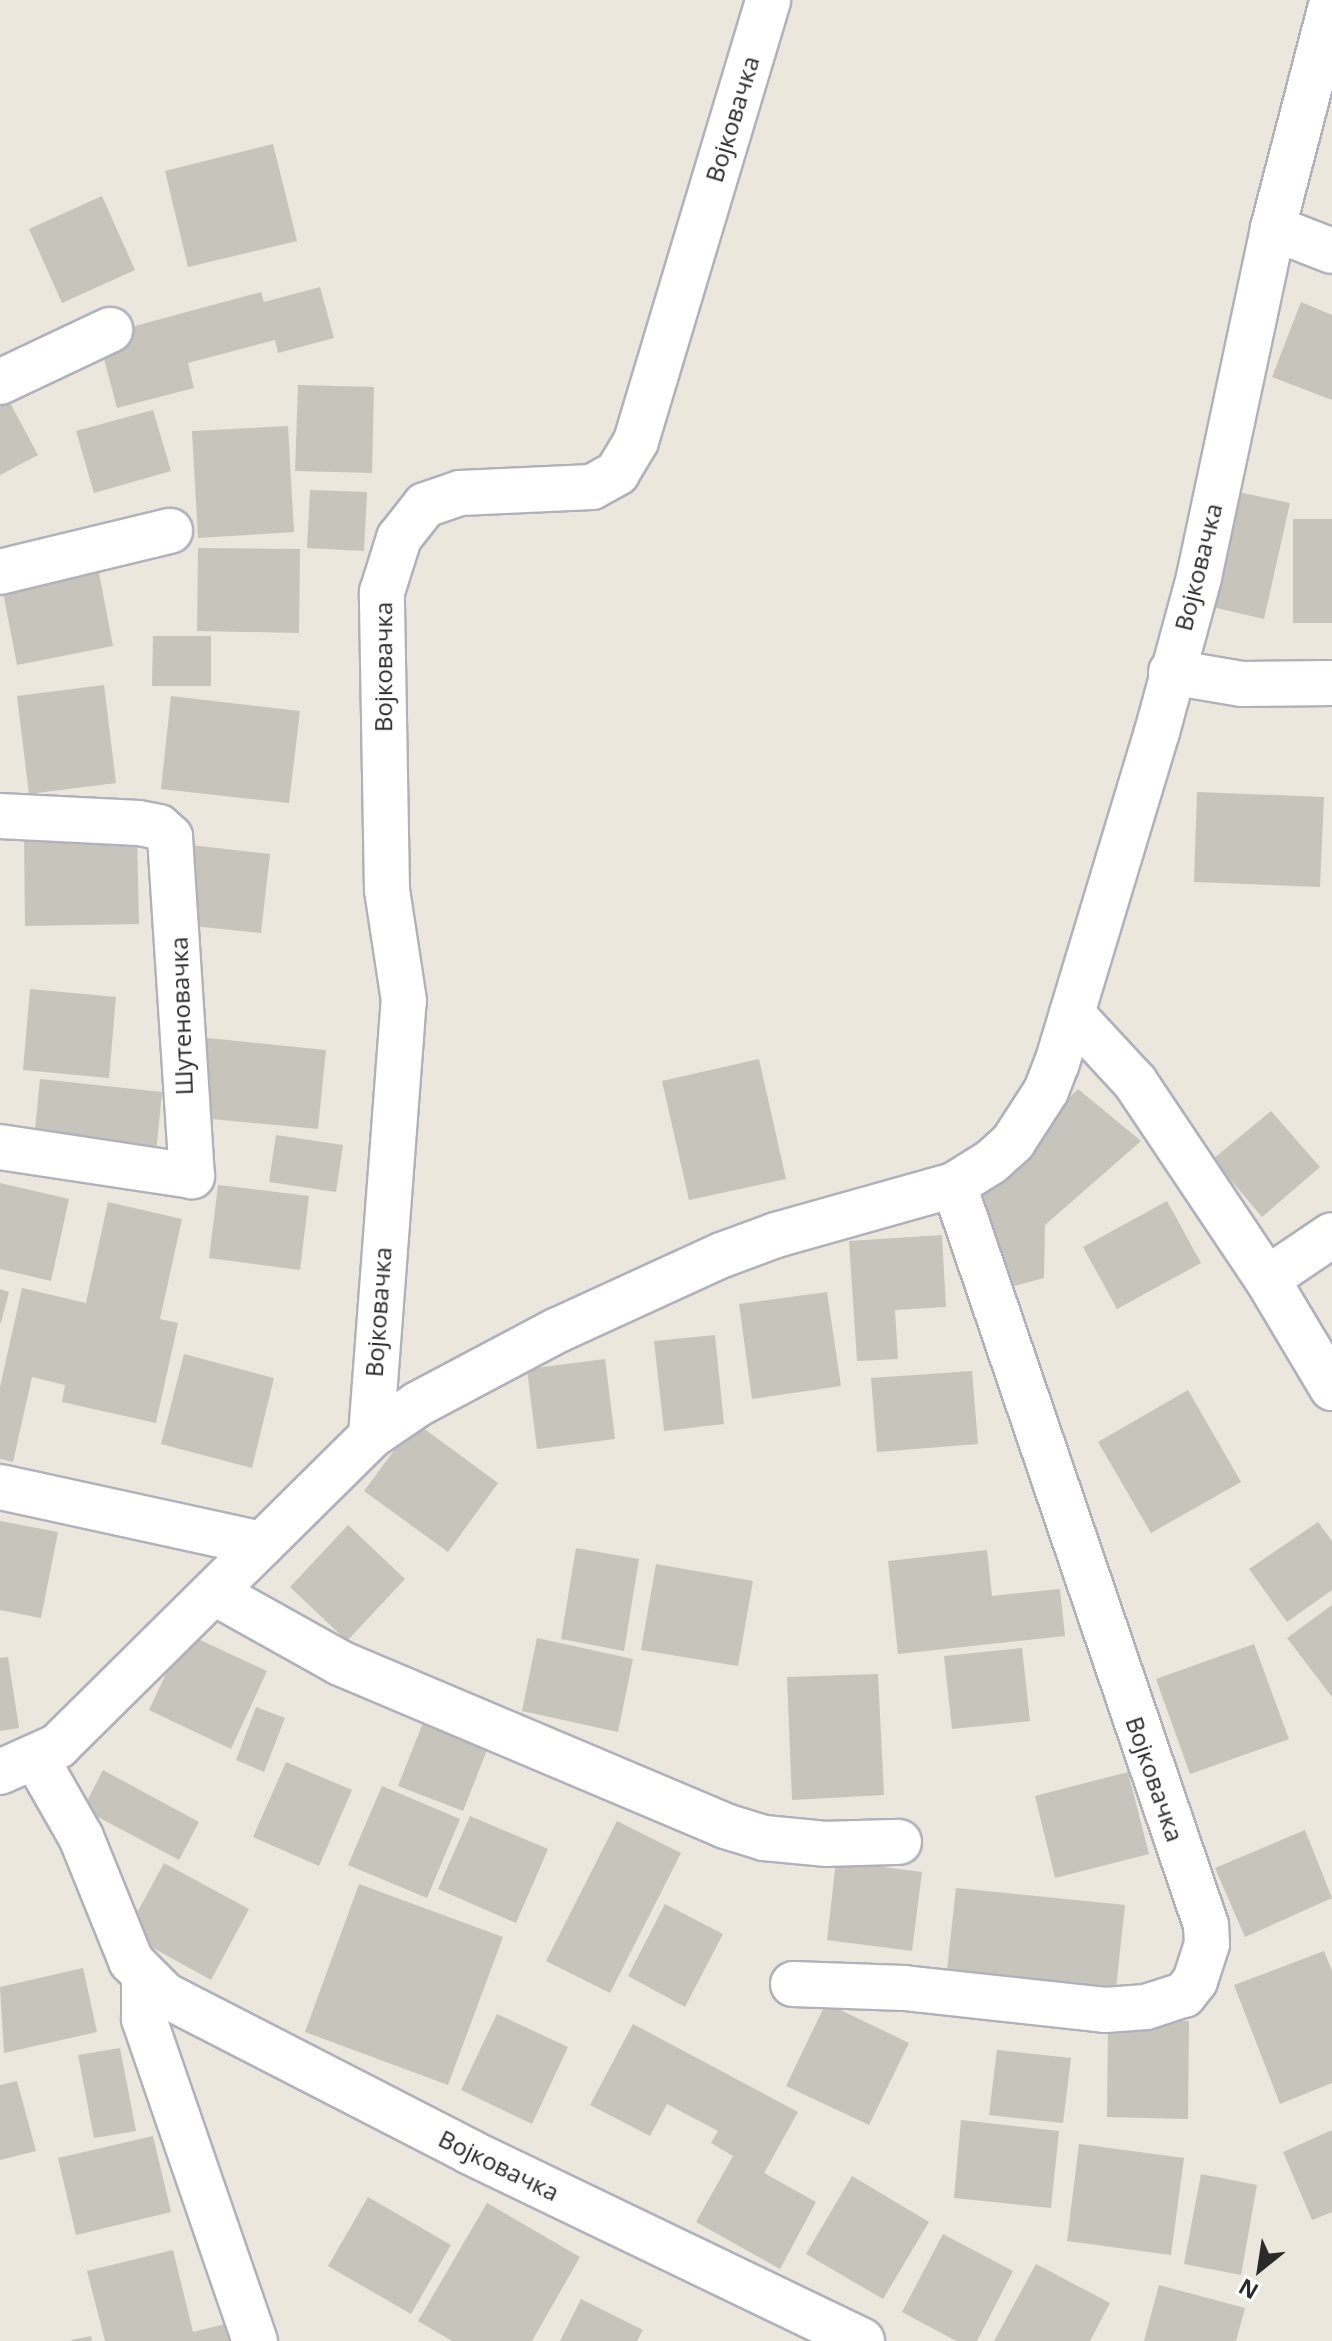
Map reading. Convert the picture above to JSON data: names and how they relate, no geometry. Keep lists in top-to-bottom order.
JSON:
{
  "streets": {
    "street": ["Војковачка", "Шутеновачка"]
  },
  "north": "bottom left"
}
